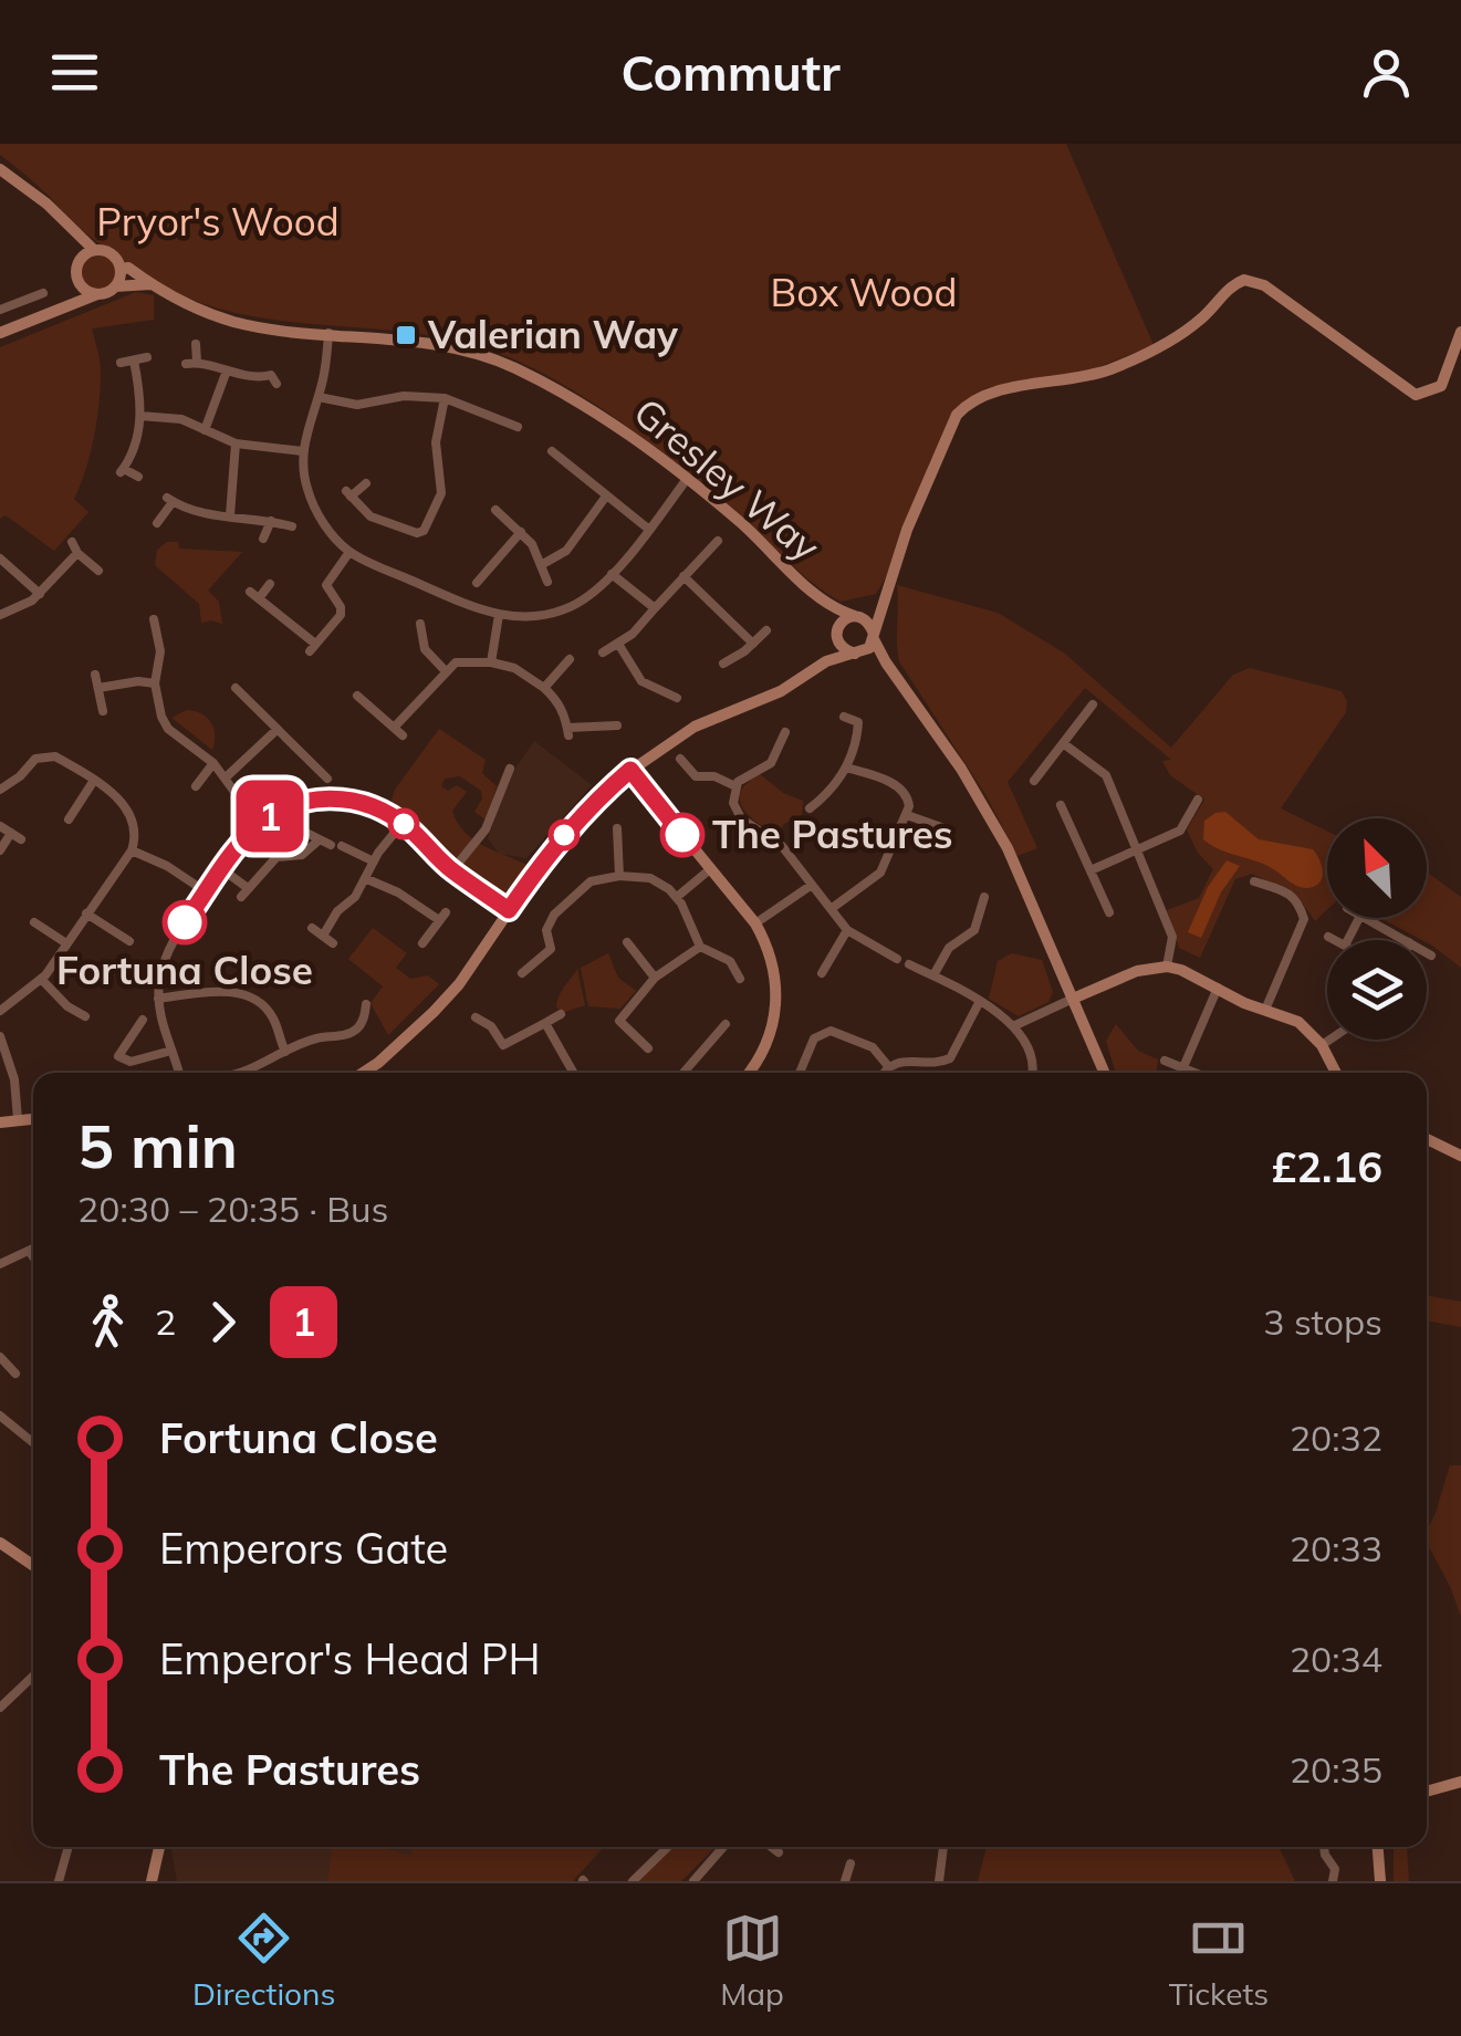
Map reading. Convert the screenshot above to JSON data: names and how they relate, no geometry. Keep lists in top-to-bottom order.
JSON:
{
  "streets": {
    "street": ["Gresley Way"]
  },
  "parks": ["Pryor's Wood", "Box Wood"],
  "places": {
    "transit": ["Valerian Way"],
    "other": ["The Pastures", "Fortuna Close"]
  },
  "lines": ["bus line 1"],
  "north": "top left",
  "page": {
    "header": "Commutr",
    "on_map": "1",
    "heading": ["5 min", "20:30 – 20:35 · Bus", "£2.16"],
    "legs": ["2", "1", "3 stops"],
    "list": [
      {
        "name": "Fortuna Close",
        "value": "20:32"
      },
      {
        "name": "Emperors Gate",
        "value": "20:33"
      },
      {
        "name": "Emperor's Head PH",
        "value": "20:34"
      },
      {
        "name": "The Pastures",
        "value": "20:35"
      }
    ],
    "tabs": ["Directions", "Map", "Tickets"]
  }
}
